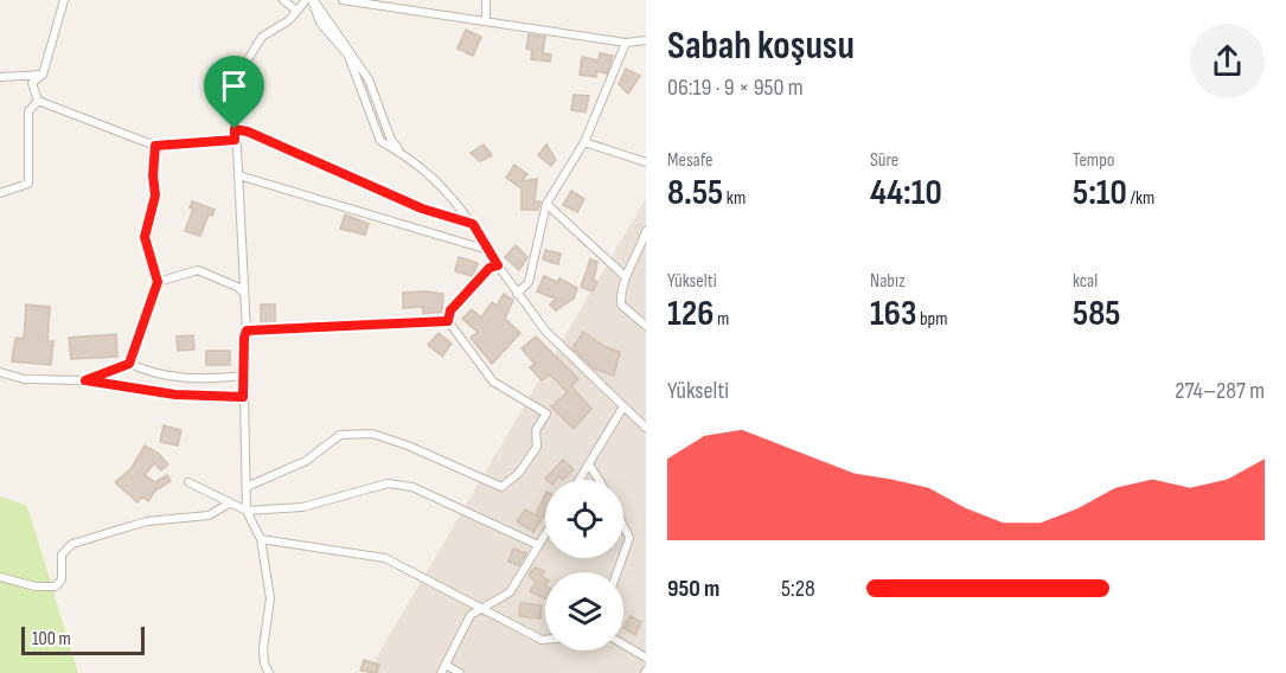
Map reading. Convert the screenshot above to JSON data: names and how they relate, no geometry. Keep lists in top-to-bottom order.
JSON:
{
  "scale_bar": "100 m",
  "page": {
    "heading": ["Sabah koşusu", "06:19 · 9 × 950 m"],
    "stats": [
      ["Mesafe", "8.55 km"],
      ["Süre", "44:10"],
      ["Tempo", "5:10 /km"],
      ["Yükselti", "126 m"],
      ["Nabız", "163 bpm"],
      ["kcal", "585"]
    ],
    "chart": ["Yükselti", "274–287 m"],
    "list": [
      {
        "name": "950 m",
        "note": "5:28"
      }
    ],
    "scale": "100 m"
  }
}
